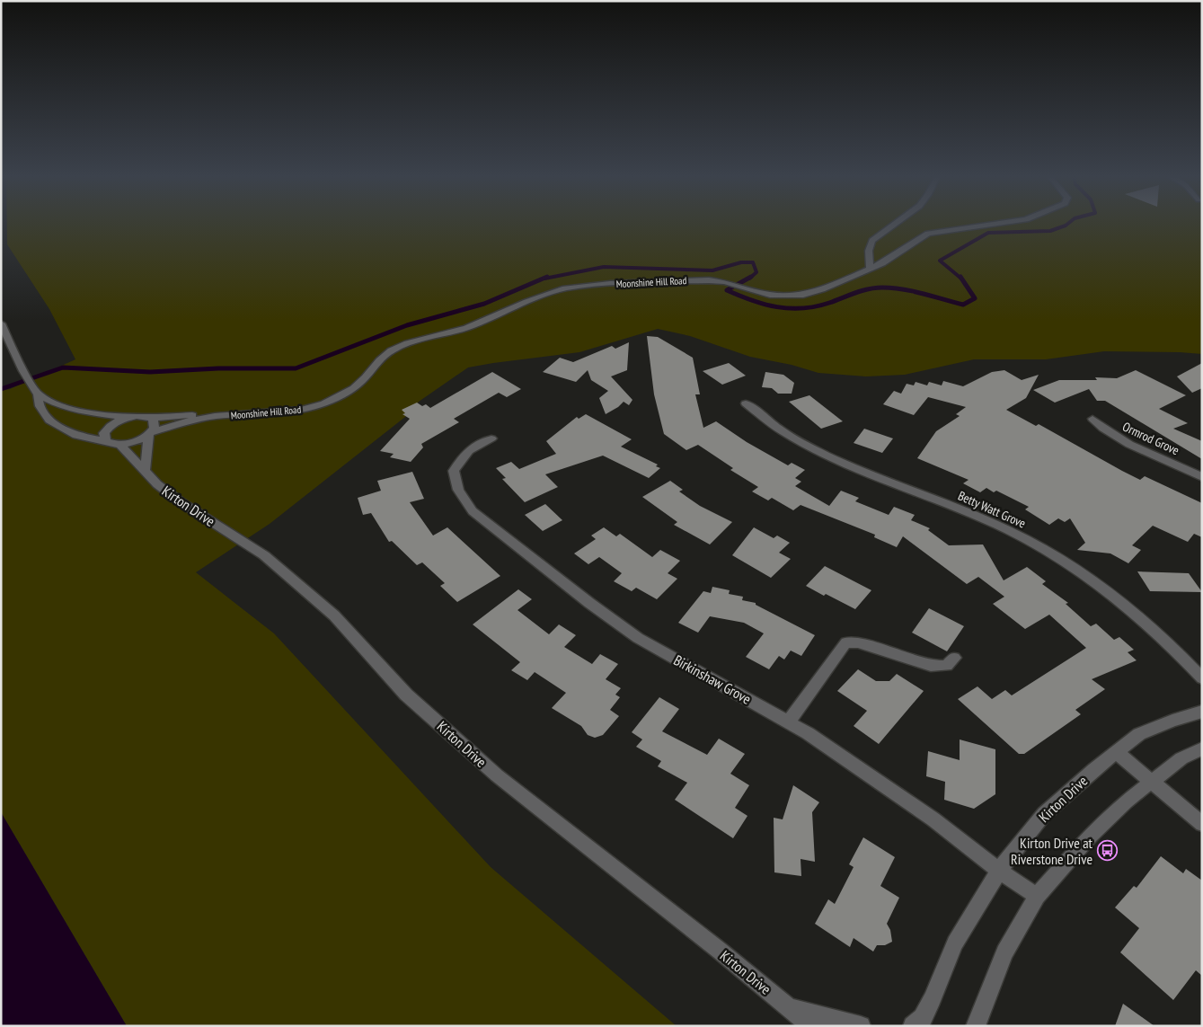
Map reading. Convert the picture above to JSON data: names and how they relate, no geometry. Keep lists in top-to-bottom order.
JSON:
{
  "streets": {
    "street": [
      "Moonshine Hill Road",
      "Ormrod Grove",
      "Kirton Drive",
      "Betty Watt Grove",
      "Birkinshaw Grove"
    ]
  },
  "crossings": [
    ["Moonshine Hill Road", "Kirton Drive"],
    ["Kirton Drive", "Birkinshaw Grove"]
  ],
  "places": {
    "bus stop": ["Kirton Drive at Riverstone Drive"]
  }
}
